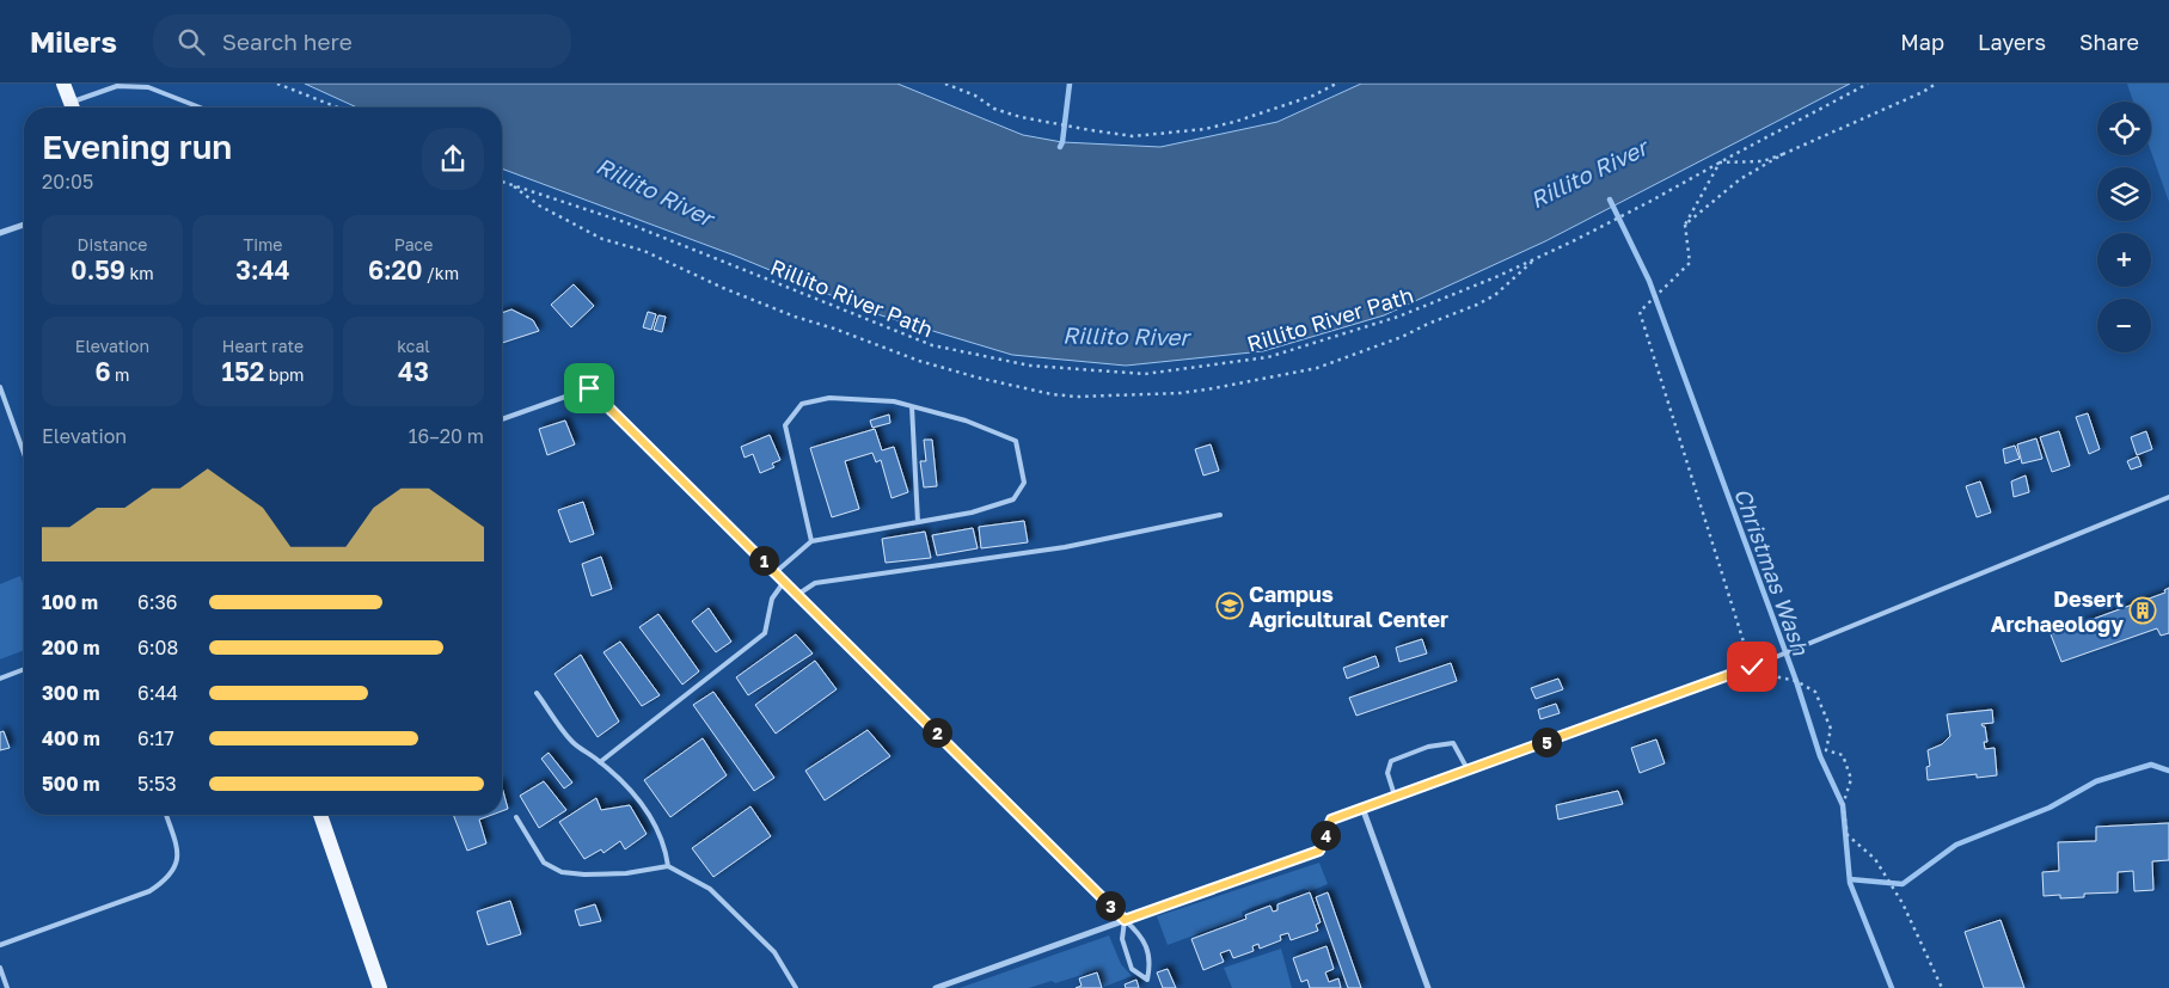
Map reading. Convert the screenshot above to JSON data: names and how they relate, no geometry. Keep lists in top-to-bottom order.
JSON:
{
  "streets": {
    "path": ["Rillito River Path"]
  },
  "water": ["Rillito River", "Christmas Wash"],
  "places": {
    "school or university": ["Campus Agricultural Center"],
    "building": ["Desert Archaeology"]
  },
  "page": {
    "header": "Milers",
    "search": "Search here",
    "nav": ["Map", "Layers", "Share"],
    "map_buttons": ["+", "−"],
    "heading": ["Evening run", "20:05"],
    "stats": [
      ["Distance", "0.59 km"],
      ["Time", "3:44"],
      ["Pace", "6:20 /km"],
      ["Elevation", "6 m"],
      ["Heart rate", "152 bpm"],
      ["kcal", "43"]
    ],
    "chart": ["Elevation", "16–20 m"],
    "pins": [
      "1",
      "2",
      "5",
      "4",
      "3"
    ],
    "list": [
      {
        "name": "100 m",
        "note": "6:36"
      },
      {
        "name": "200 m",
        "note": "6:08"
      },
      {
        "name": "300 m",
        "note": "6:44"
      },
      {
        "name": "400 m",
        "note": "6:17"
      },
      {
        "name": "500 m",
        "note": "5:53"
      }
    ]
  }
}
